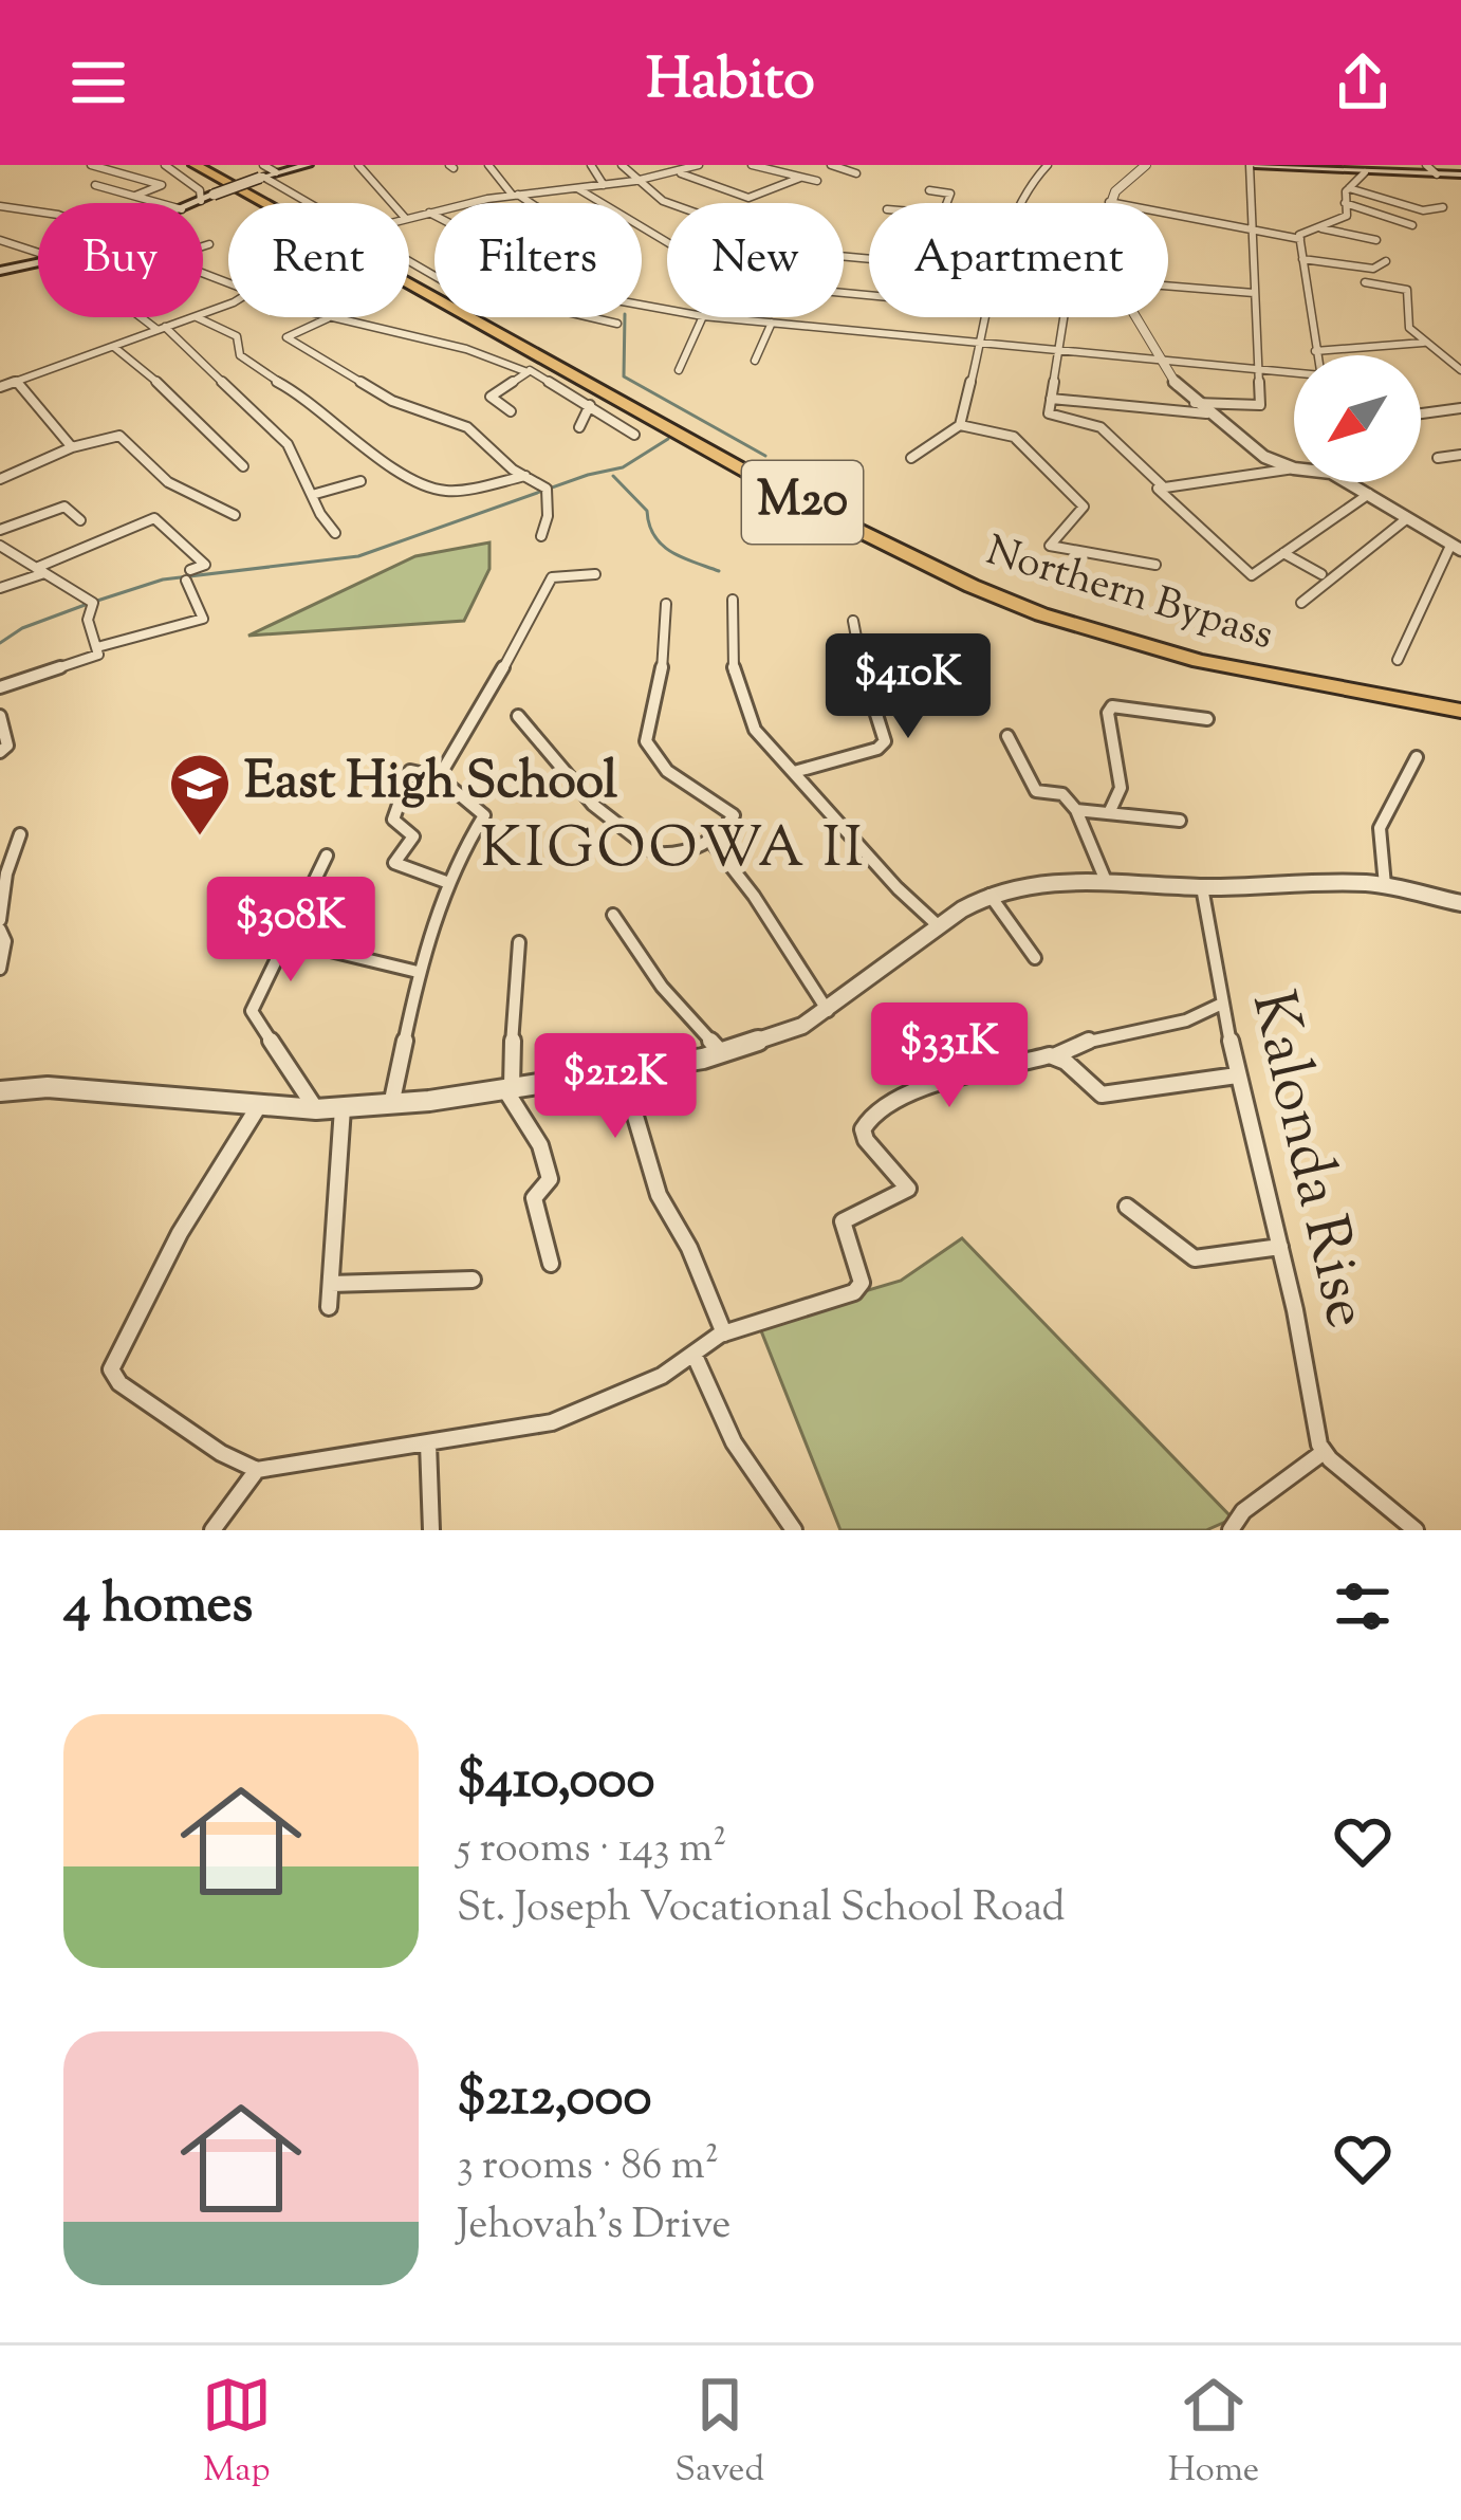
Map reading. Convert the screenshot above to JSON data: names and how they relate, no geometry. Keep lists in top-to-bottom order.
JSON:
{
  "streets": {
    "highway": ["M20", "Northern Bypass"],
    "street": ["Kalonda Rise"]
  },
  "districts": ["KIGOOWA II"],
  "places": {
    "school or university": ["East High School"]
  },
  "north": "bottom left",
  "page": {
    "header": "Habito",
    "chip": [
      "Buy",
      "Rent",
      "Filters",
      "New",
      "Apartment"
    ],
    "price": [
      "$410K",
      "$308K",
      "$331K",
      "$212K"
    ],
    "heading": "4 homes",
    "list": [
      {
        "name": "$410,000",
        "note": "5 rooms · 143 m² · St. Joseph Vocational School Road"
      },
      {
        "name": "$212,000",
        "note": "3 rooms · 86 m² · Jehovah's Drive"
      }
    ],
    "tabs": ["Map", "Saved", "Home"]
  }
}
